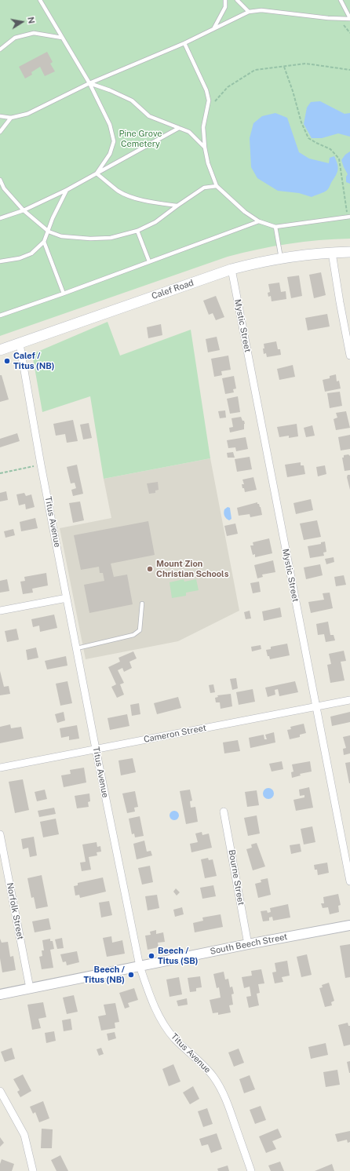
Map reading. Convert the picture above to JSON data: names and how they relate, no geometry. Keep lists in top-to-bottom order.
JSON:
{
  "streets": {
    "main road": ["Calef Road"],
    "street": [
      "Mystic Street",
      "Titus Avenue",
      "Cameron Street",
      "Bourne Street",
      "Norfolk Street",
      "South Beech Street"
    ]
  },
  "crossings": [
    ["Calef Road", "Mystic Street"],
    ["Calef Road", "Titus Avenue"],
    ["Mystic Street", "Cameron Street"],
    ["Titus Avenue", "Cameron Street"],
    ["Titus Avenue", "South Beech Street"],
    ["Bourne Street", "South Beech Street"],
    ["Norfolk Street", "South Beech Street"]
  ],
  "parks": ["Pine Grove Cemetery"],
  "places": [
    "Calef / Titus (NB)",
    "Mount Zion Christian Schools",
    "Beech / Titus (SB)",
    "Beech / Titus (NB)"
  ],
  "north": "right"
}
